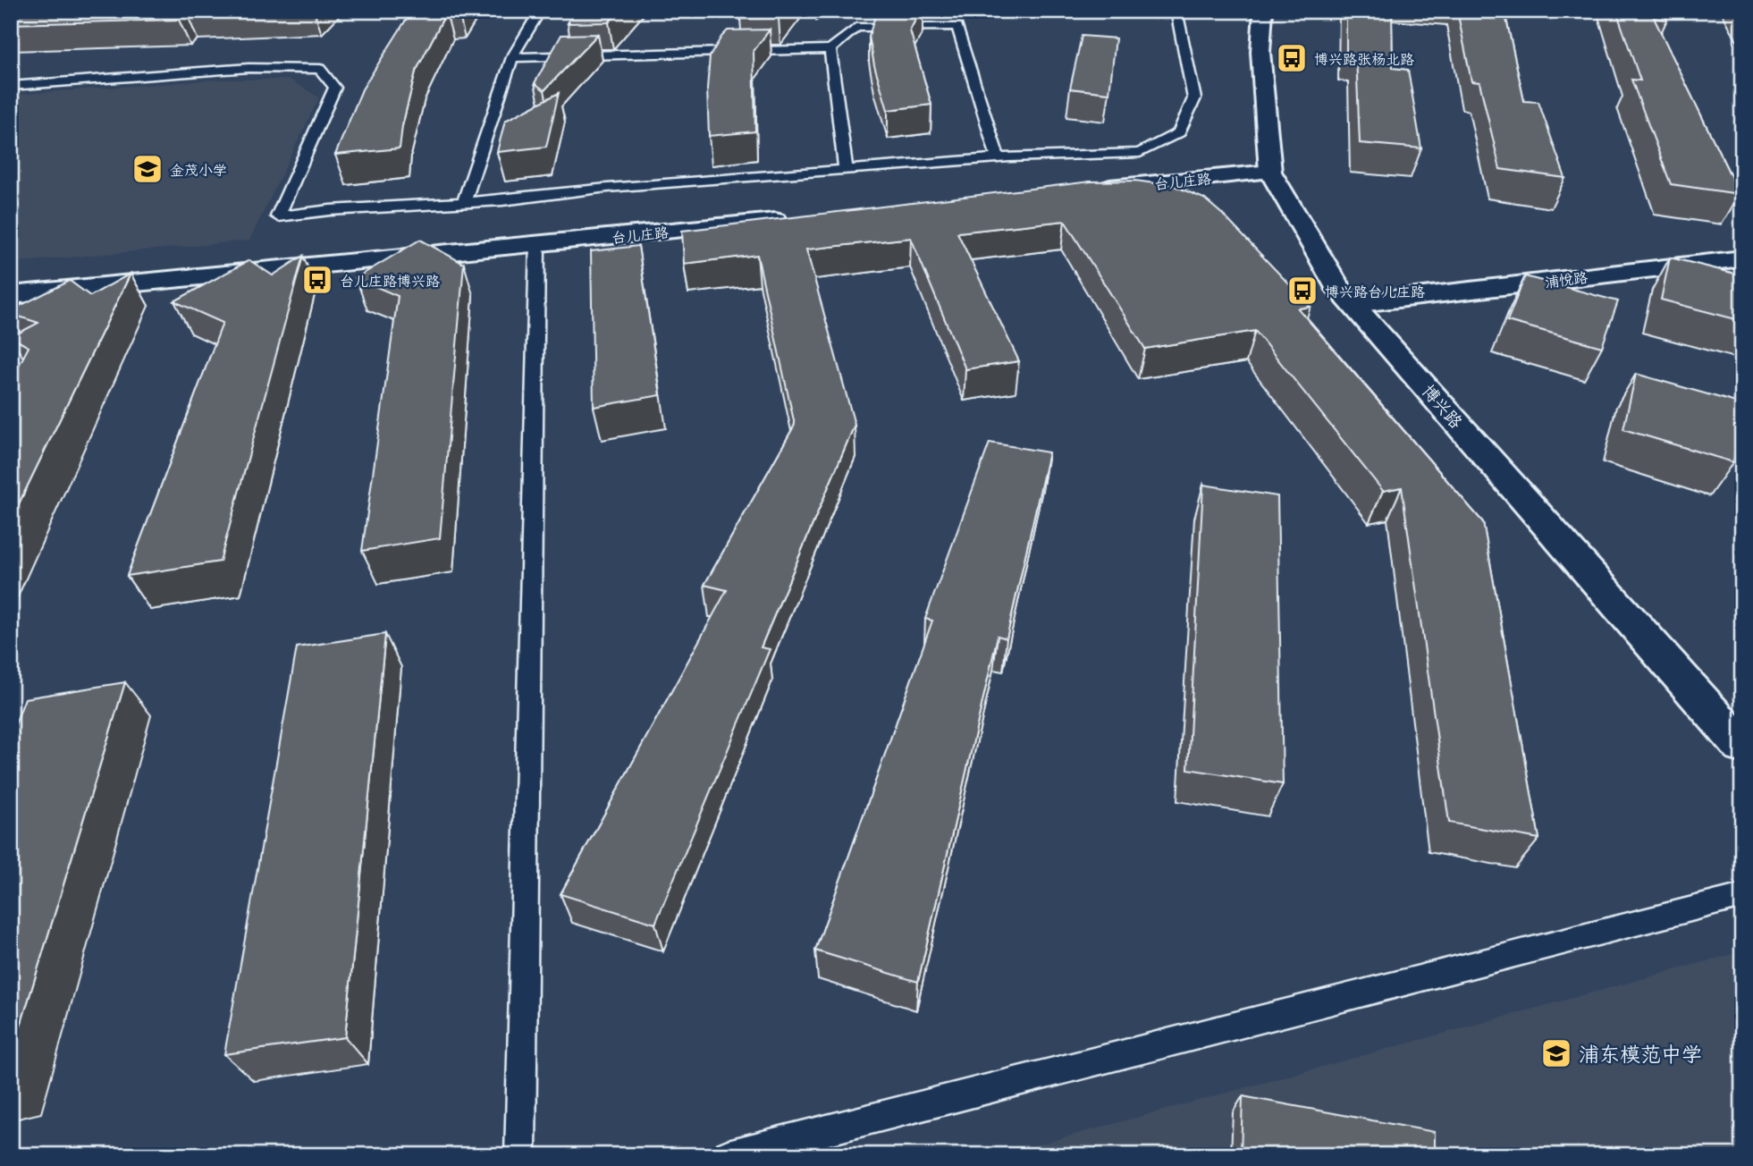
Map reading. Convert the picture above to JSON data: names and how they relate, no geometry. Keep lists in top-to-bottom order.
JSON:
{
  "streets": {
    "street": ["台儿庄路", "浦悦路", "博兴路"]
  },
  "crossings": [
    ["台儿庄路", "博兴路"],
    ["浦悦路", "博兴路"]
  ],
  "places": {
    "bus stop": ["博兴路张杨北路", "台儿庄路博兴路", "博兴路台儿庄路"],
    "school or university": ["金茂小学", "浦东模范中学"]
  }
}
